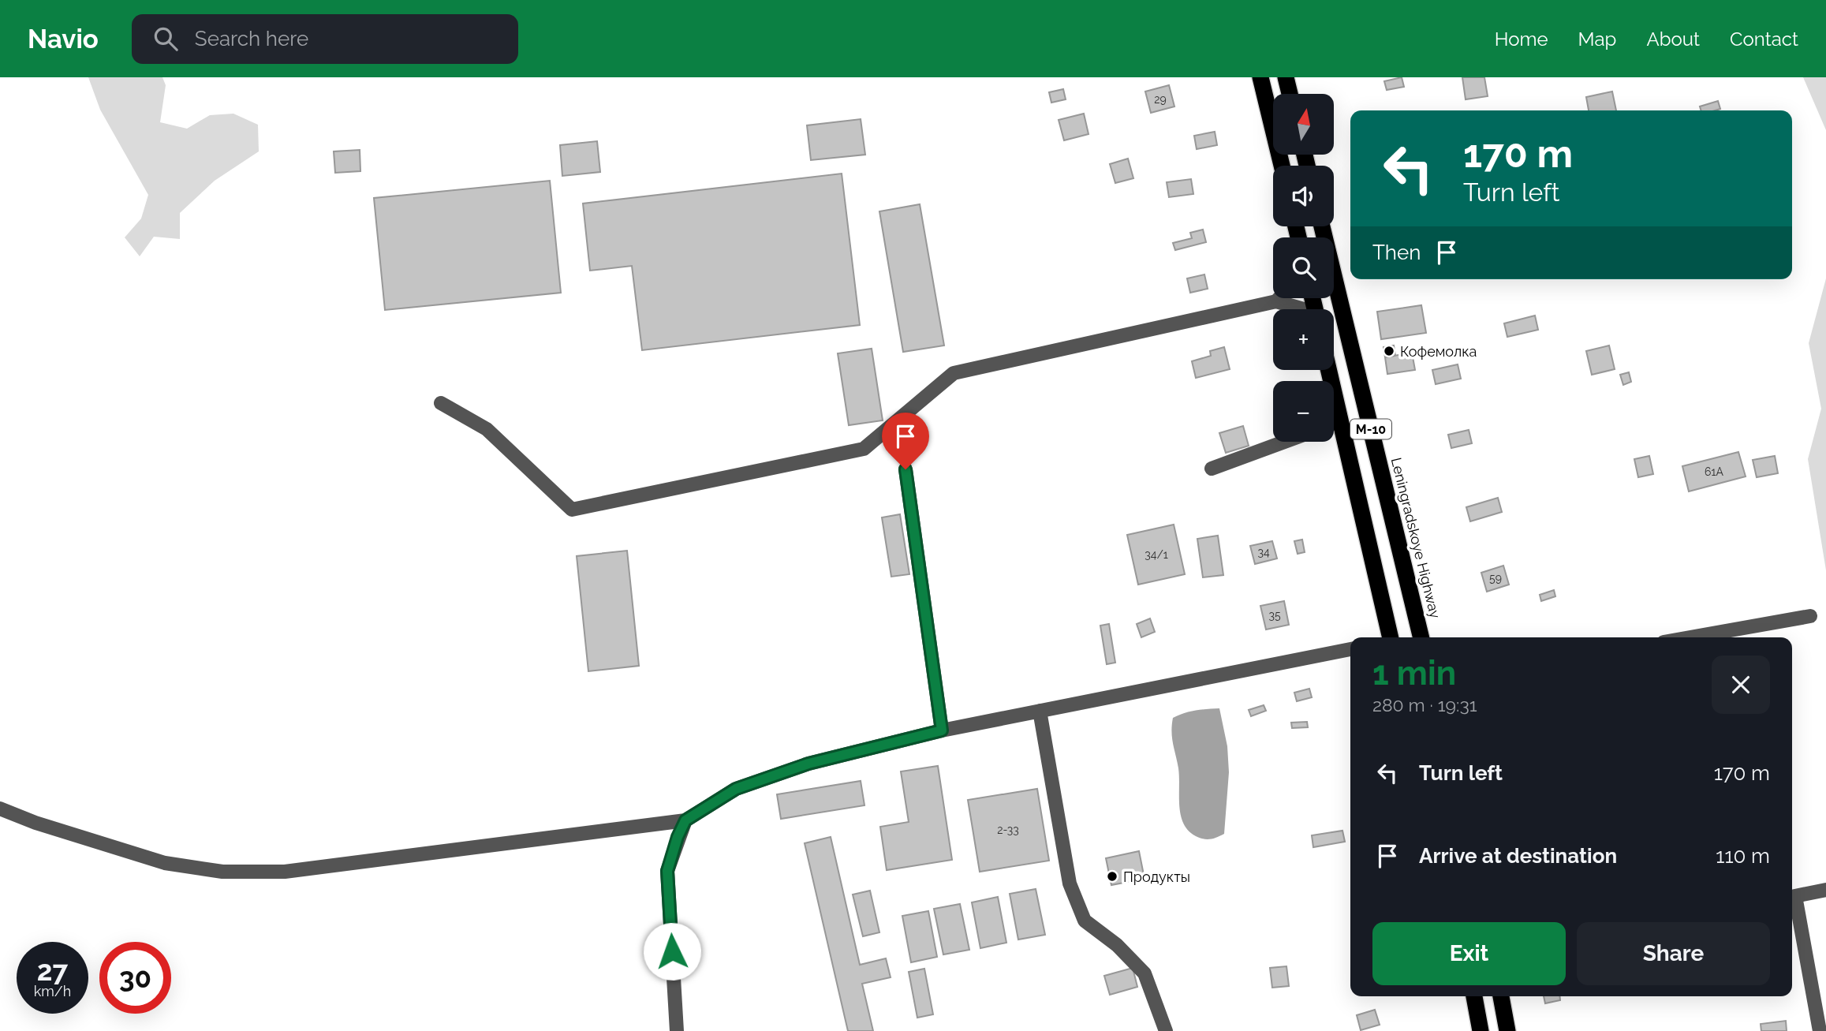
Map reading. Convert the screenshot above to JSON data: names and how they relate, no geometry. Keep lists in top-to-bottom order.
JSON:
{
  "streets": {
    "highway": ["М-10", "Leningradskoye Highway"]
  },
  "places": ["Кофемолка", "Продукты"],
  "house_numbers": [
    "29",
    "61А",
    "34",
    "34/1",
    "59",
    "35",
    "2-33"
  ],
  "north": "top",
  "page": {
    "header": "Navio",
    "search": "Search here",
    "nav": [
      "Home",
      "Map",
      "About",
      "Contact"
    ],
    "map_buttons": ["+", "−"],
    "turn": ["170 m", "Turn left"],
    "then": "Then",
    "heading": ["1 min", "280 m · 19:31"],
    "list": [
      {
        "name": "Turn left",
        "value": "170 m"
      },
      {
        "name": "Arrive at destination",
        "value": "110 m"
      }
    ],
    "buttons": ["Exit", "Share"],
    "speed": "27 km/h",
    "limit": "30"
  }
}
